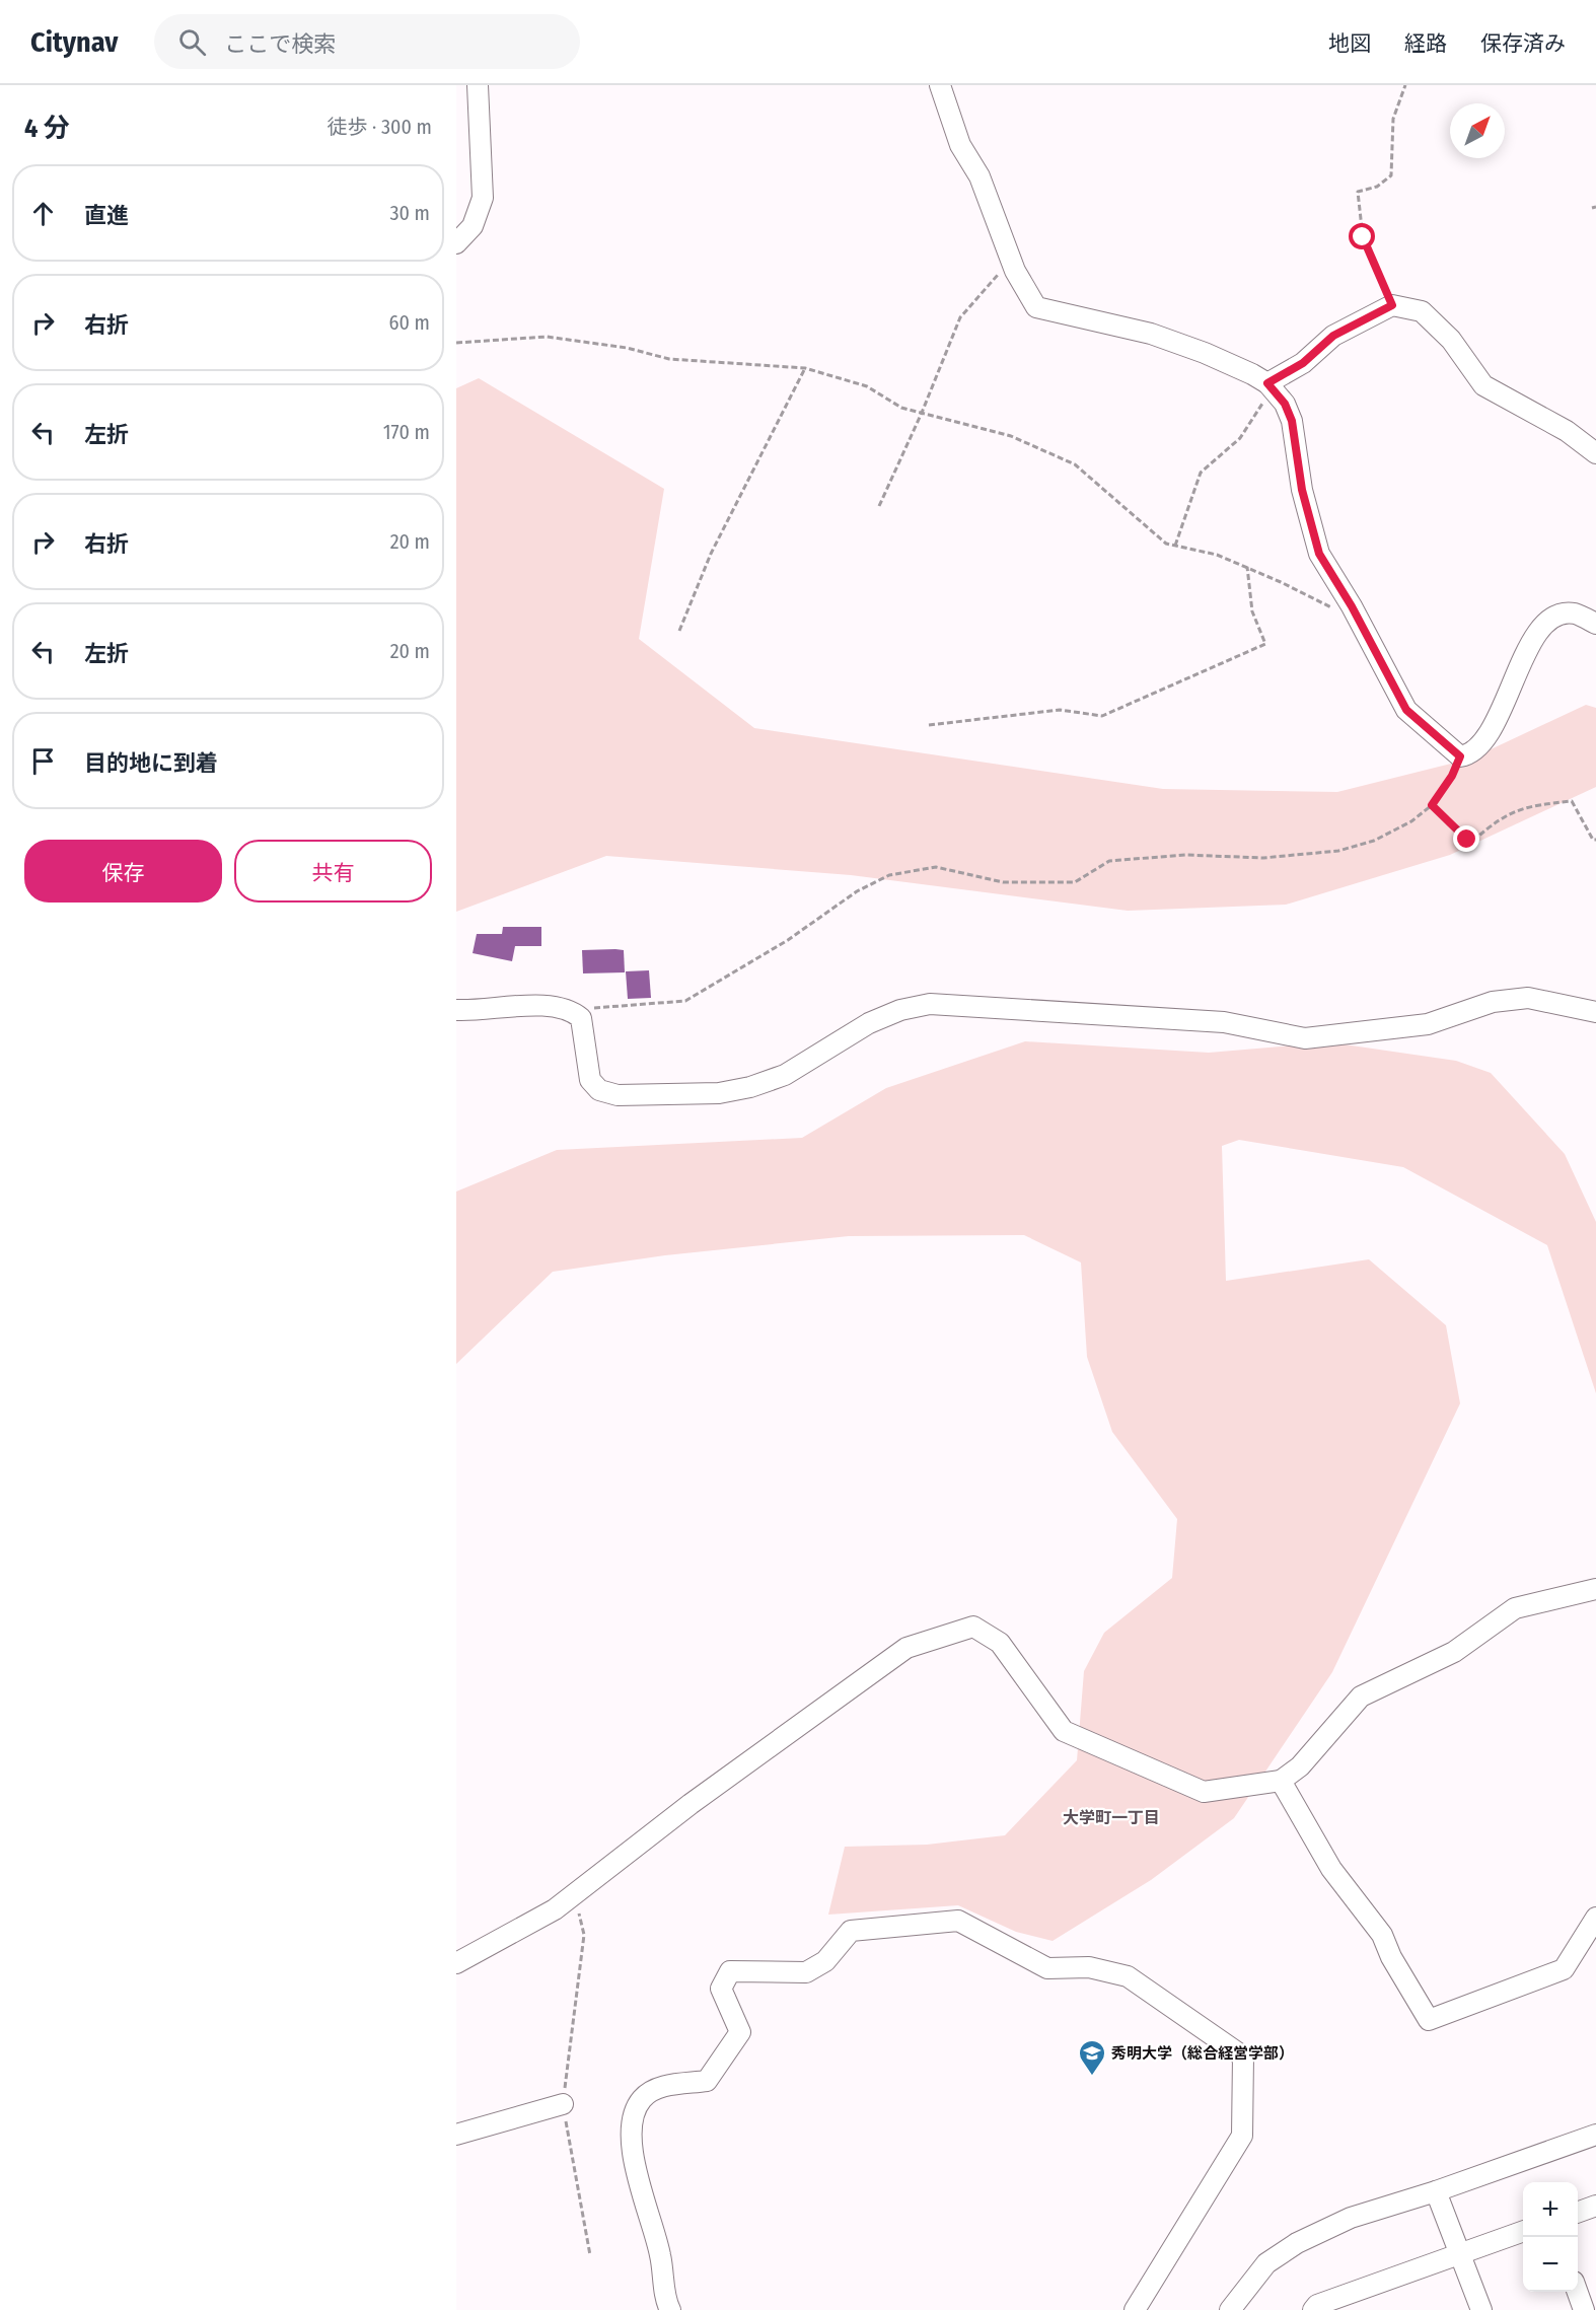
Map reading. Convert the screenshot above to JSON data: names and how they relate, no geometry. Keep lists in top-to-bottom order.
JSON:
{
  "districts": ["大学町一丁目"],
  "places": {
    "school or university": ["秀明大学（総合経営学部）"]
  },
  "north": "top right",
  "page": {
    "header": "Citynav",
    "search": "ここで検索",
    "nav": ["地図", "経路", "保存済み"],
    "heading": ["4 分", "徒歩 · 300 m"],
    "list": [
      ["直進", "30 m"],
      ["右折", "60 m"],
      ["左折", "170 m"],
      ["右折", "20 m"],
      ["左折", "20 m"],
      "目的地に到着"
    ],
    "buttons": ["保存", "共有"],
    "map_buttons": ["+", "−"]
  }
}
